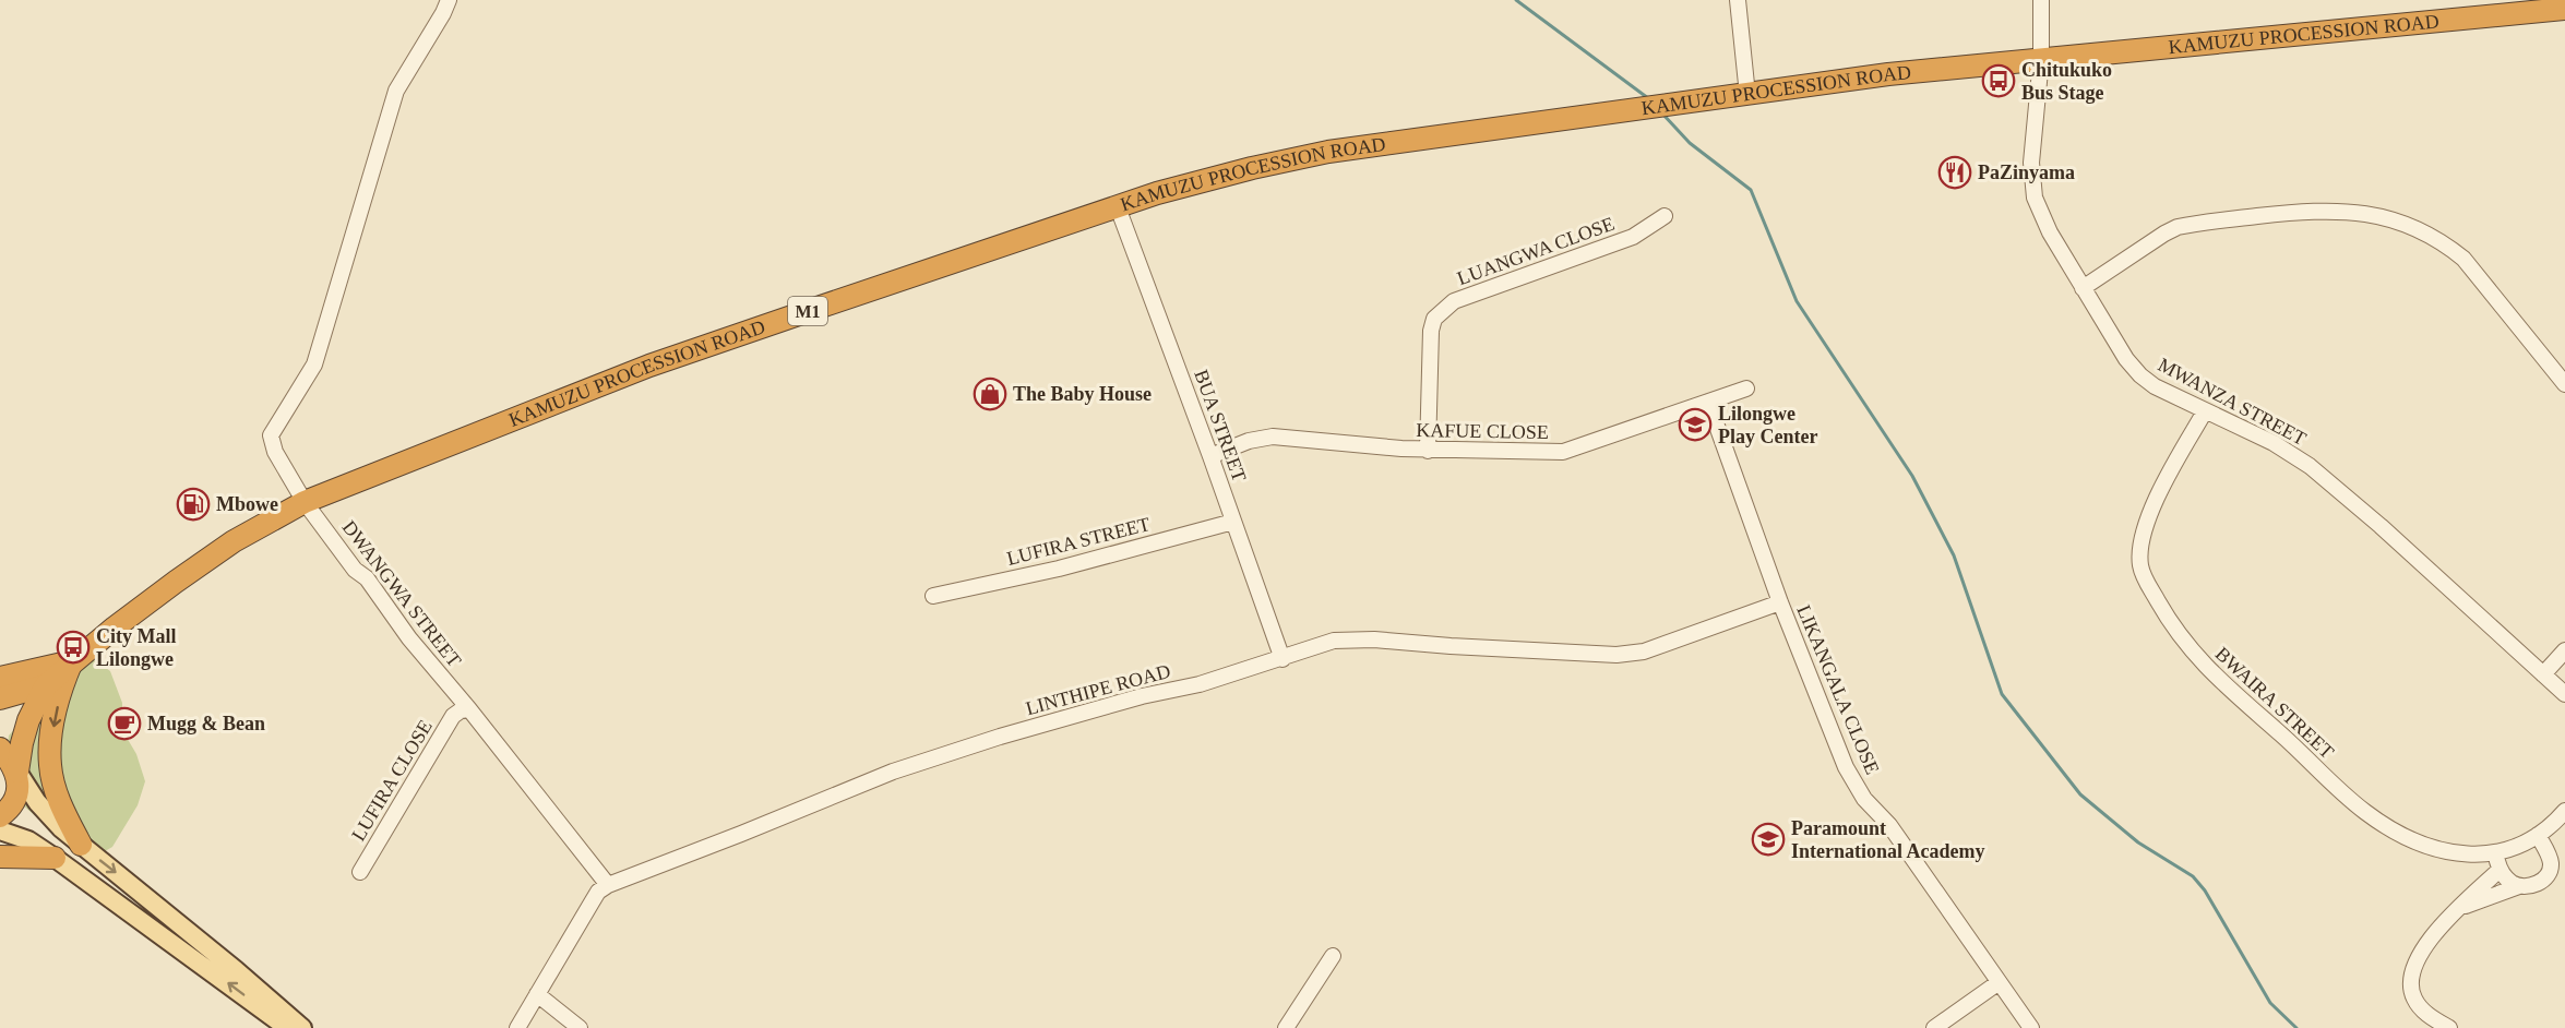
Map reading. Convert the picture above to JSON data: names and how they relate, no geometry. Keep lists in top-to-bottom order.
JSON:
{
  "streets": {
    "highway": ["KAMUZU PROCESSION ROAD", "M1"],
    "street": [
      "LUANGWA CLOSE",
      "MWANZA STREET",
      "BUA STREET",
      "KAFUE CLOSE",
      "LUFIRA STREET",
      "DWANGWA STREET",
      "LINTHIPE ROAD",
      "LIKANGALA CLOSE",
      "BWAIRA STREET",
      "LUFIRA CLOSE"
    ]
  },
  "crossings": [
    ["KAMUZU PROCESSION ROAD", "M1"],
    ["KAMUZU PROCESSION ROAD", "MWANZA STREET"],
    ["KAMUZU PROCESSION ROAD", "BUA STREET"],
    ["KAMUZU PROCESSION ROAD", "DWANGWA STREET"],
    ["LUANGWA CLOSE", "KAFUE CLOSE"],
    ["MWANZA STREET", "BWAIRA STREET"],
    ["BUA STREET", "KAFUE CLOSE"],
    ["BUA STREET", "LUFIRA STREET"],
    ["BUA STREET", "LINTHIPE ROAD"],
    ["KAFUE CLOSE", "LIKANGALA CLOSE"],
    ["DWANGWA STREET", "LINTHIPE ROAD"],
    ["DWANGWA STREET", "LUFIRA CLOSE"],
    ["LINTHIPE ROAD", "LIKANGALA CLOSE"]
  ],
  "places": {
    "bus stop": ["Chitukuko Bus Stage", "City Mall Lilongwe"],
    "restaurant": ["PaZinyama"],
    "shop": ["The Baby House"],
    "school or university": ["Lilongwe Play Center", "Paramount International Academy"],
    "fuel station": ["Mbowe"],
    "cafe": ["Mugg & Bean"]
  }
}
